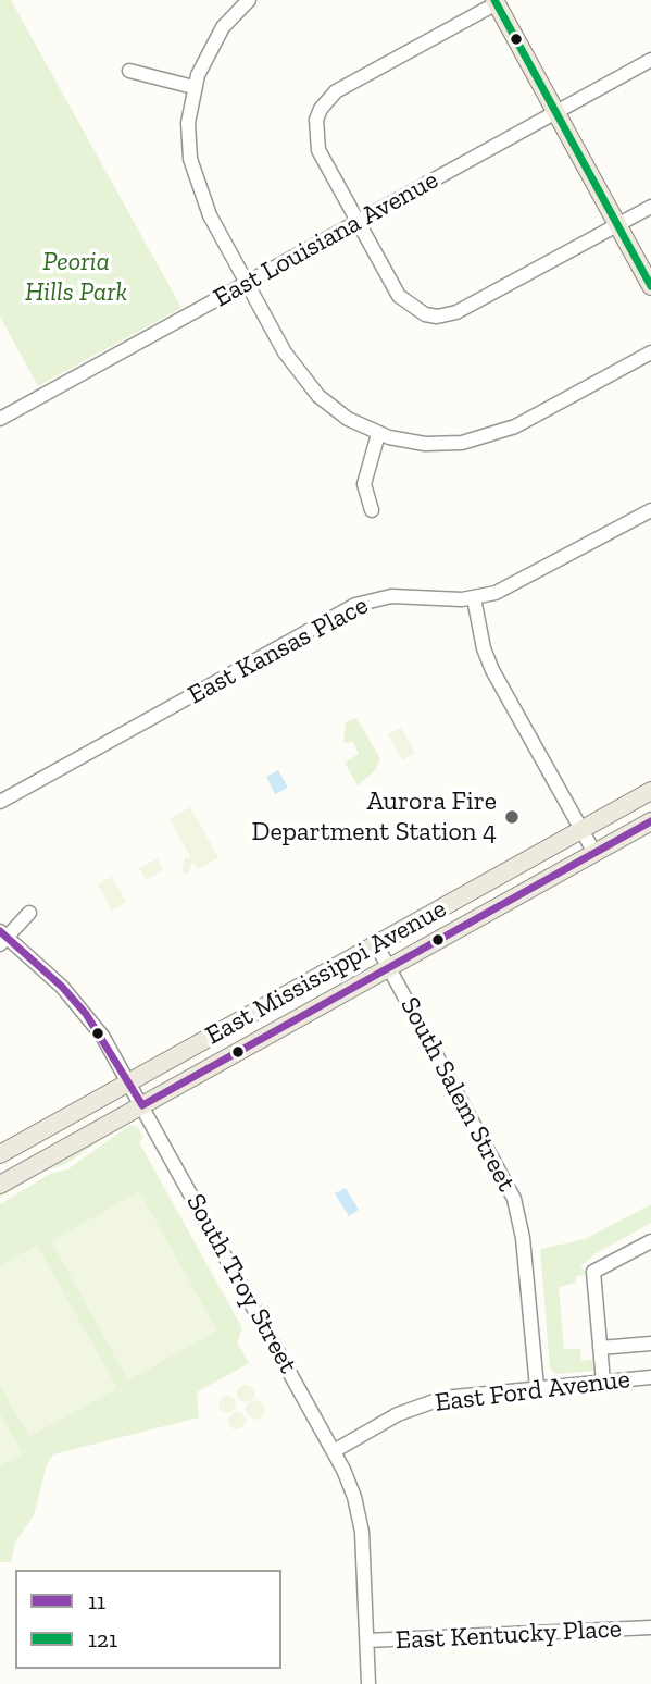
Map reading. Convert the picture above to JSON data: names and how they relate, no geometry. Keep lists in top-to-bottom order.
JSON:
{
  "streets": {
    "main road": ["East Mississippi Avenue"],
    "street": [
      "East Louisiana Avenue",
      "East Kansas Place",
      "South Salem Street",
      "South Troy Street",
      "East Ford Avenue",
      "East Kentucky Place"
    ]
  },
  "crossings": [
    ["East Mississippi Avenue", "South Salem Street"],
    ["East Mississippi Avenue", "South Troy Street"],
    ["South Salem Street", "East Ford Avenue"],
    ["South Troy Street", "East Ford Avenue"],
    ["South Troy Street", "East Kentucky Place"]
  ],
  "parks": ["Peoria Hills Park"],
  "places": ["Aurora Fire Department Station 4"],
  "lines": ["transit line 121", "transit line 11"],
  "legend": ["11", "121"]
}
